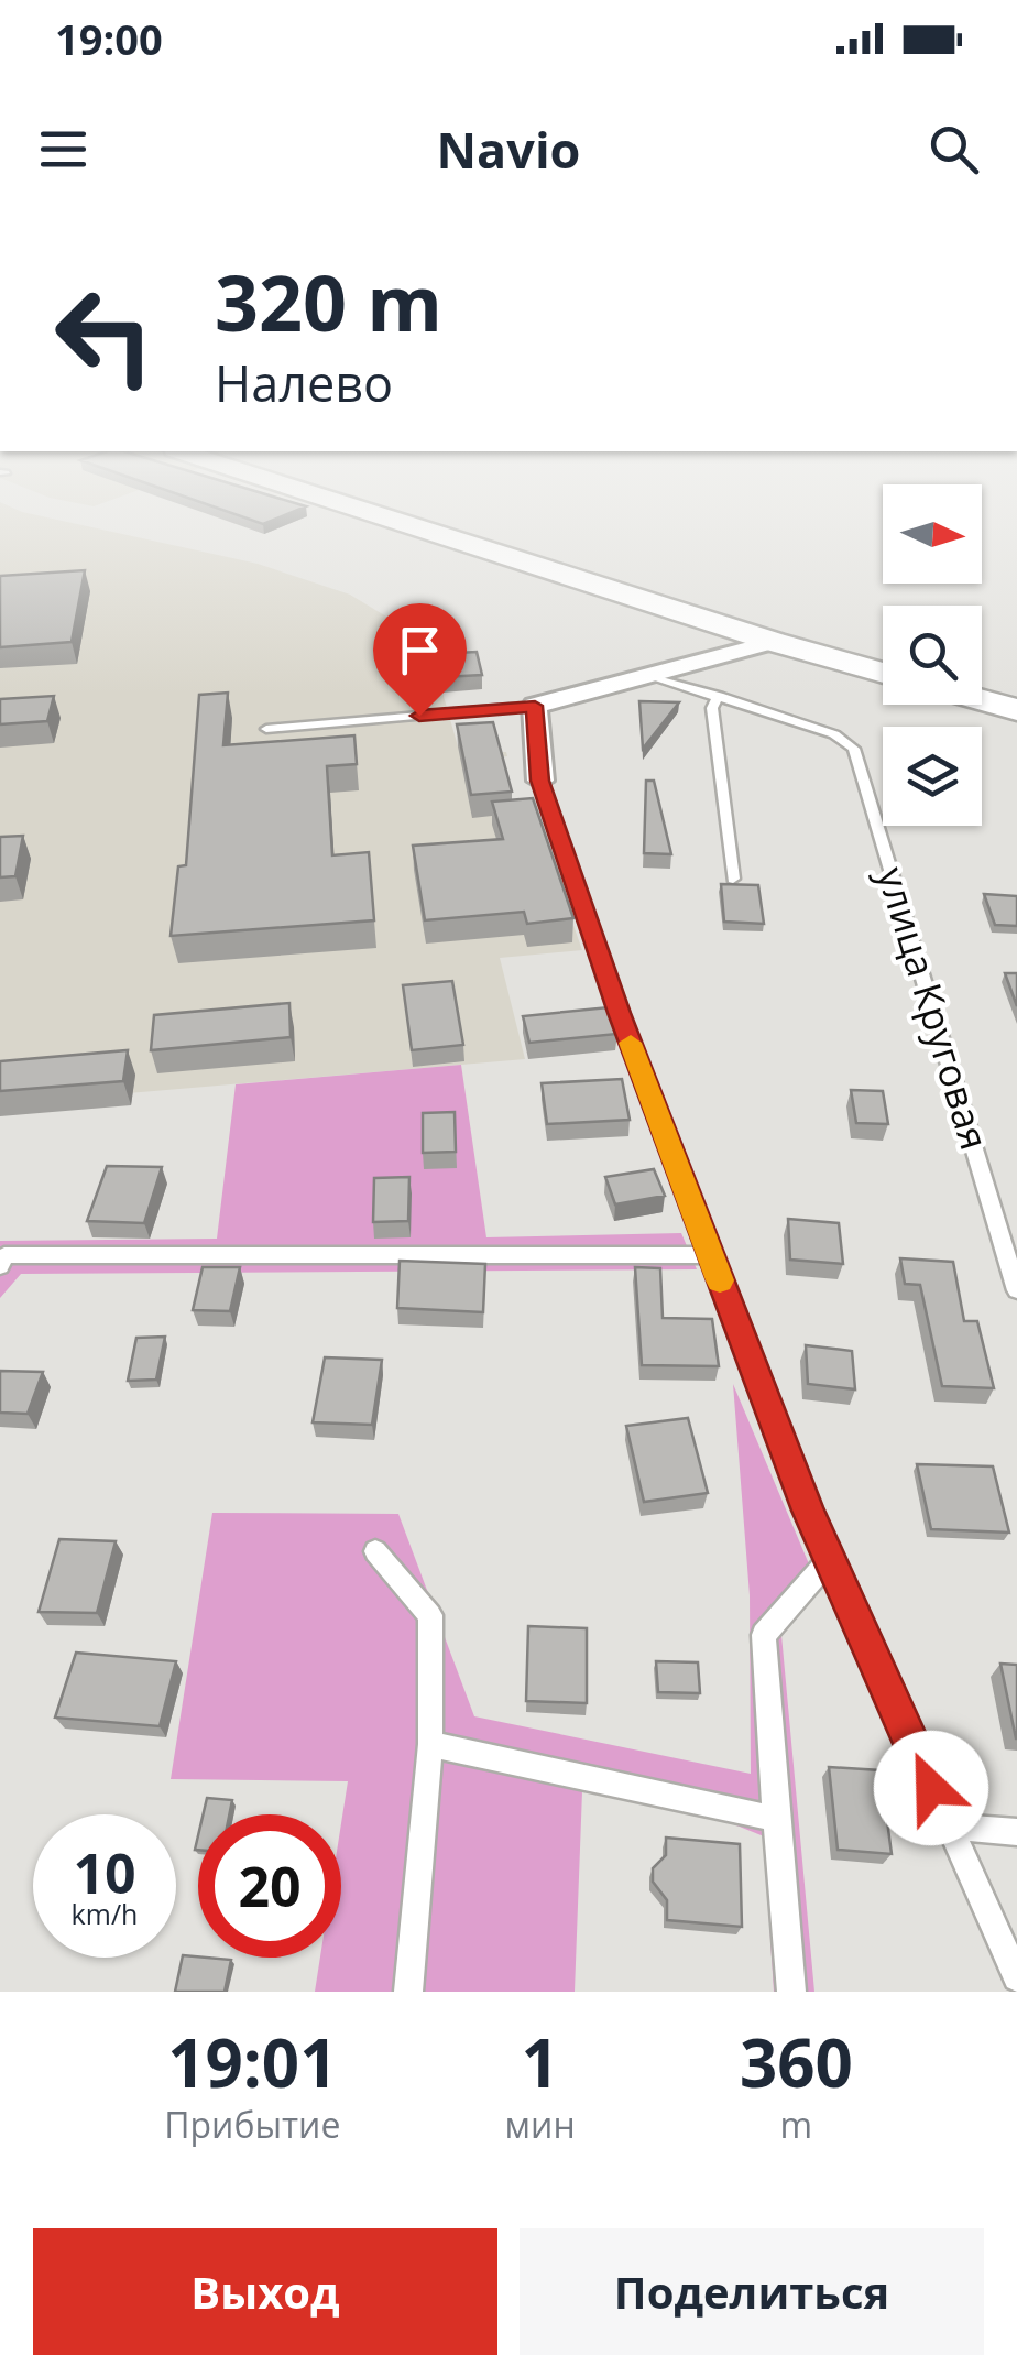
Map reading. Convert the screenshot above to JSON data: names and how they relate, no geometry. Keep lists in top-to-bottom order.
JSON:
{
  "streets": {
    "lane": ["улица Круговая"]
  },
  "north": "right",
  "page": {
    "status": "19:00",
    "header": "Navio",
    "turn": ["320 m", "Налево"],
    "speed": "10 km/h",
    "limit": "20",
    "eta": [
      "19:01",
      "Прибытие",
      "1",
      "мин",
      "360",
      "m"
    ],
    "buttons": ["Выход", "Поделиться"]
  }
}
